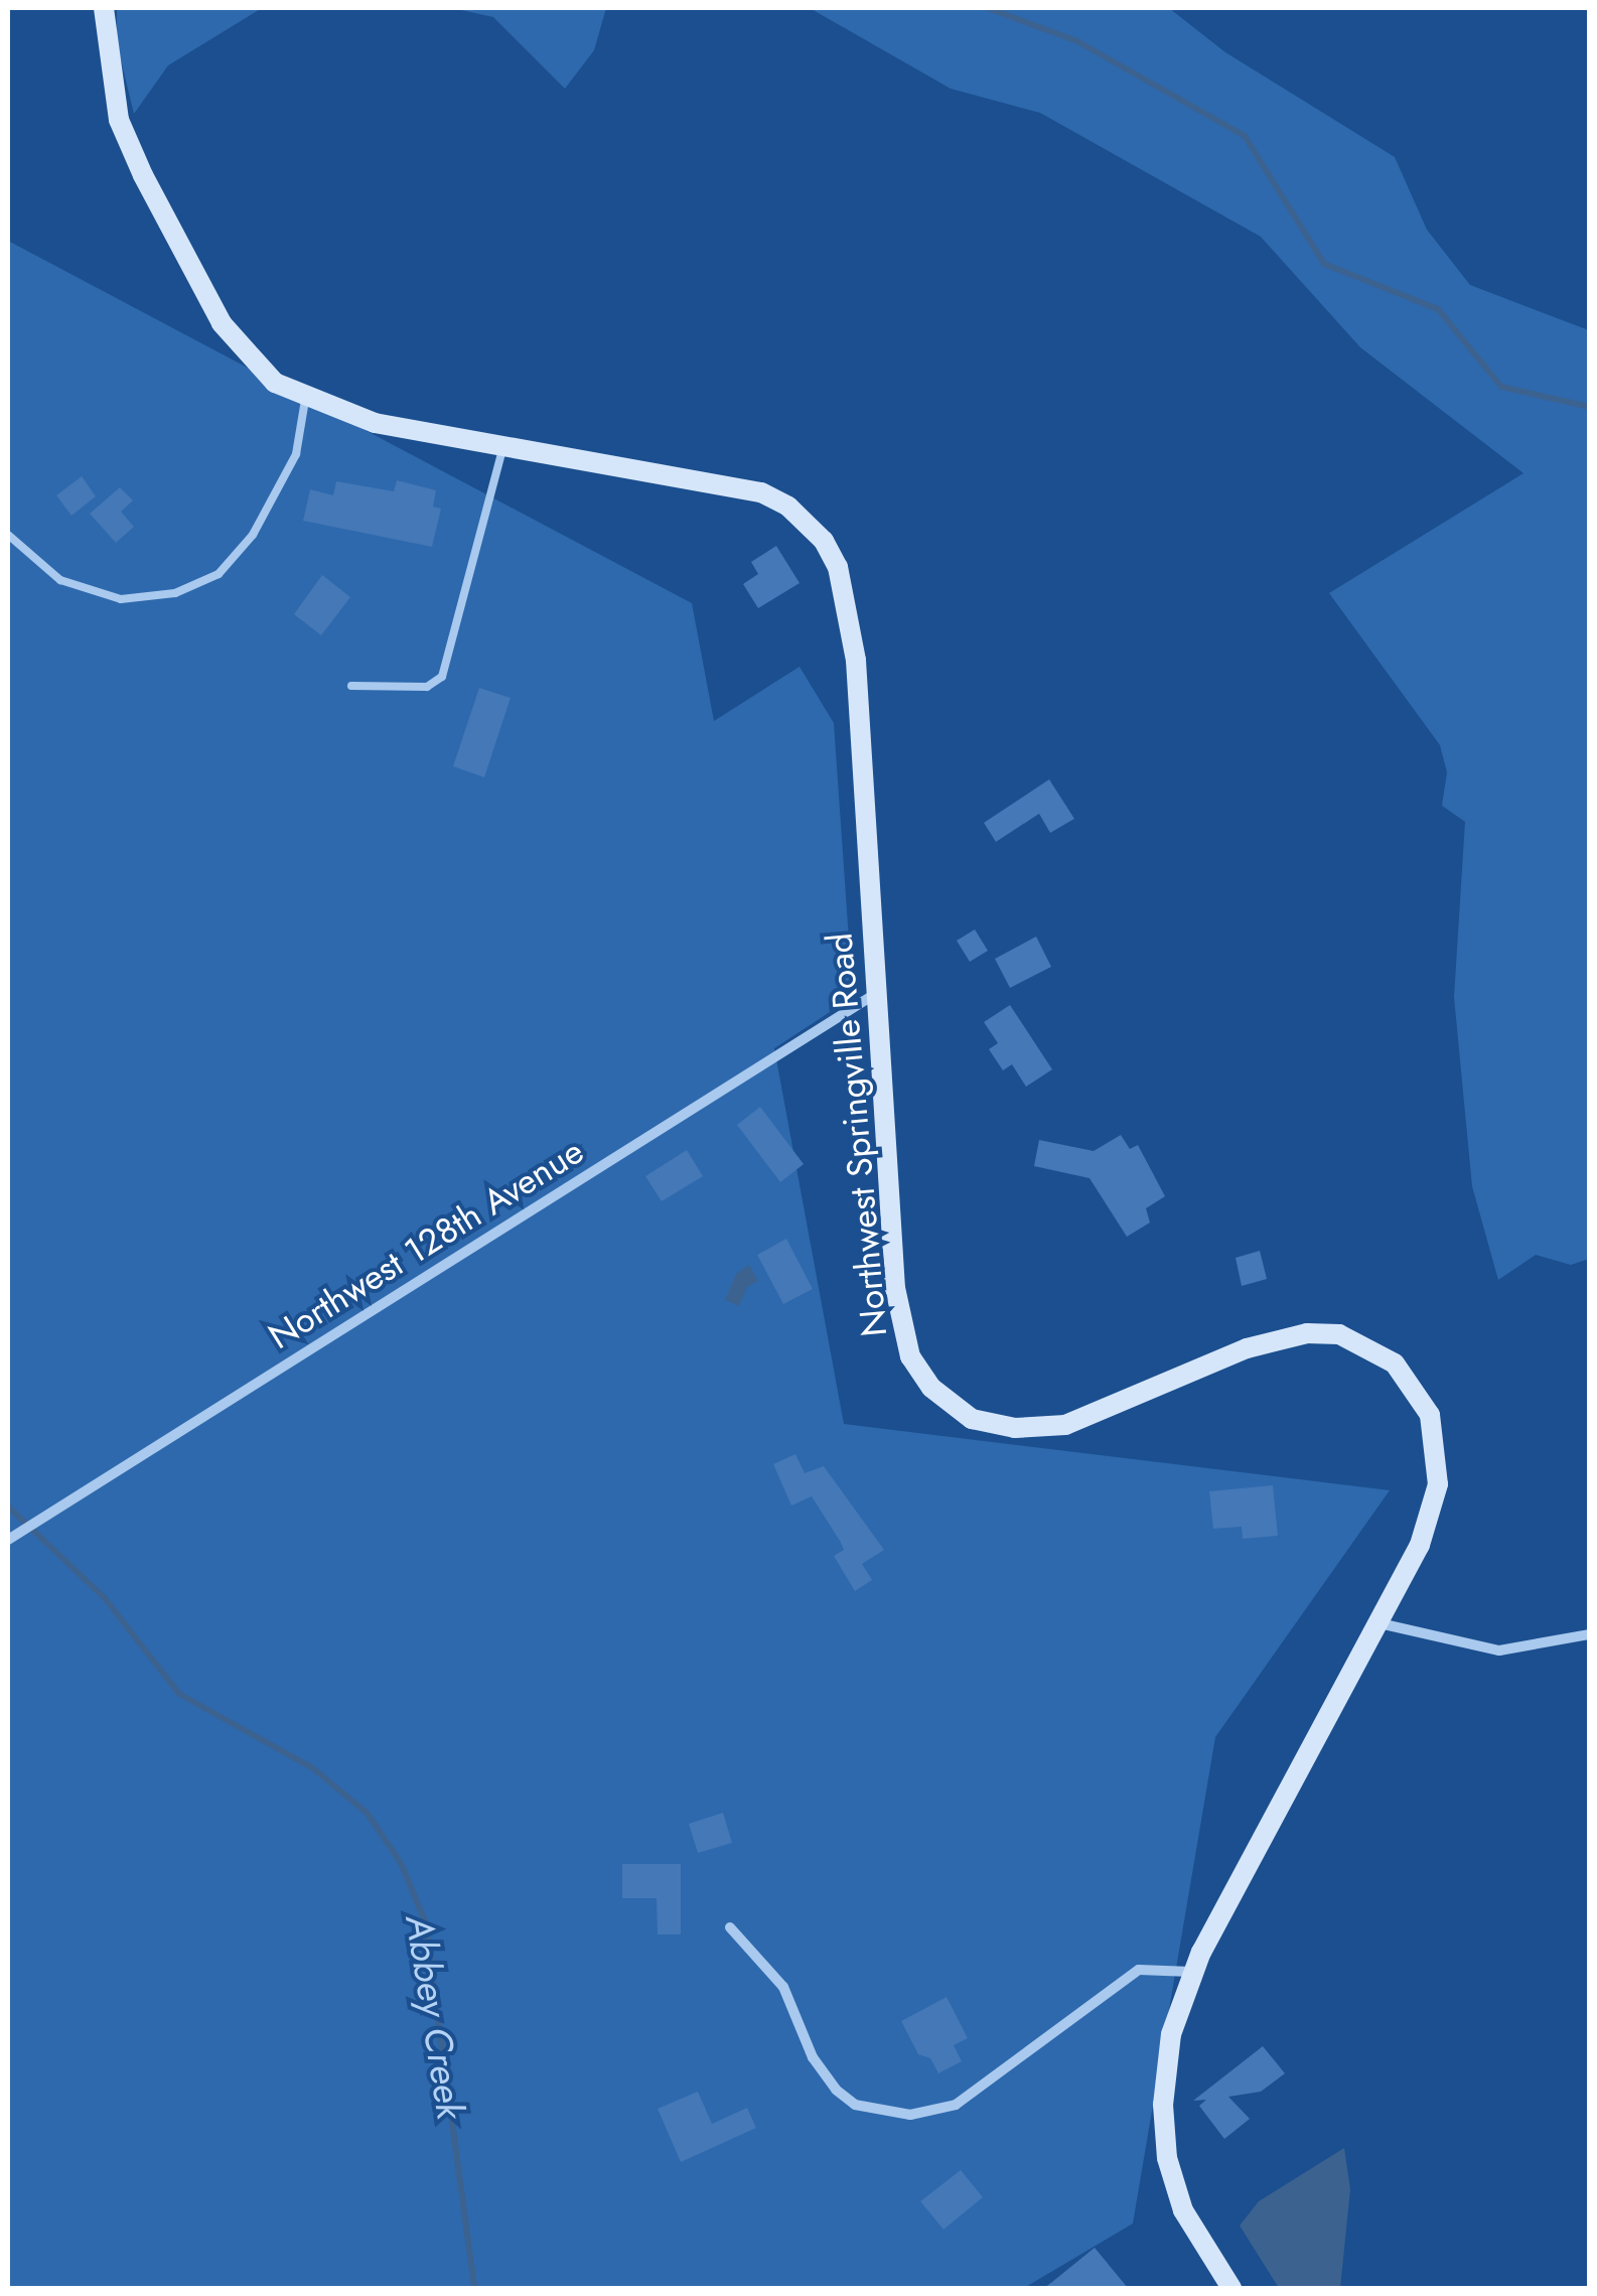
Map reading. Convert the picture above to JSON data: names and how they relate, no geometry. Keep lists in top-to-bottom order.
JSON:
{
  "streets": {
    "street": ["Northwest Springville Road", "Northwest 128th Avenue"]
  },
  "crossings": [
    ["Northwest Springville Road", "Northwest 128th Avenue"]
  ],
  "water": ["Abbey Creek"]
}
